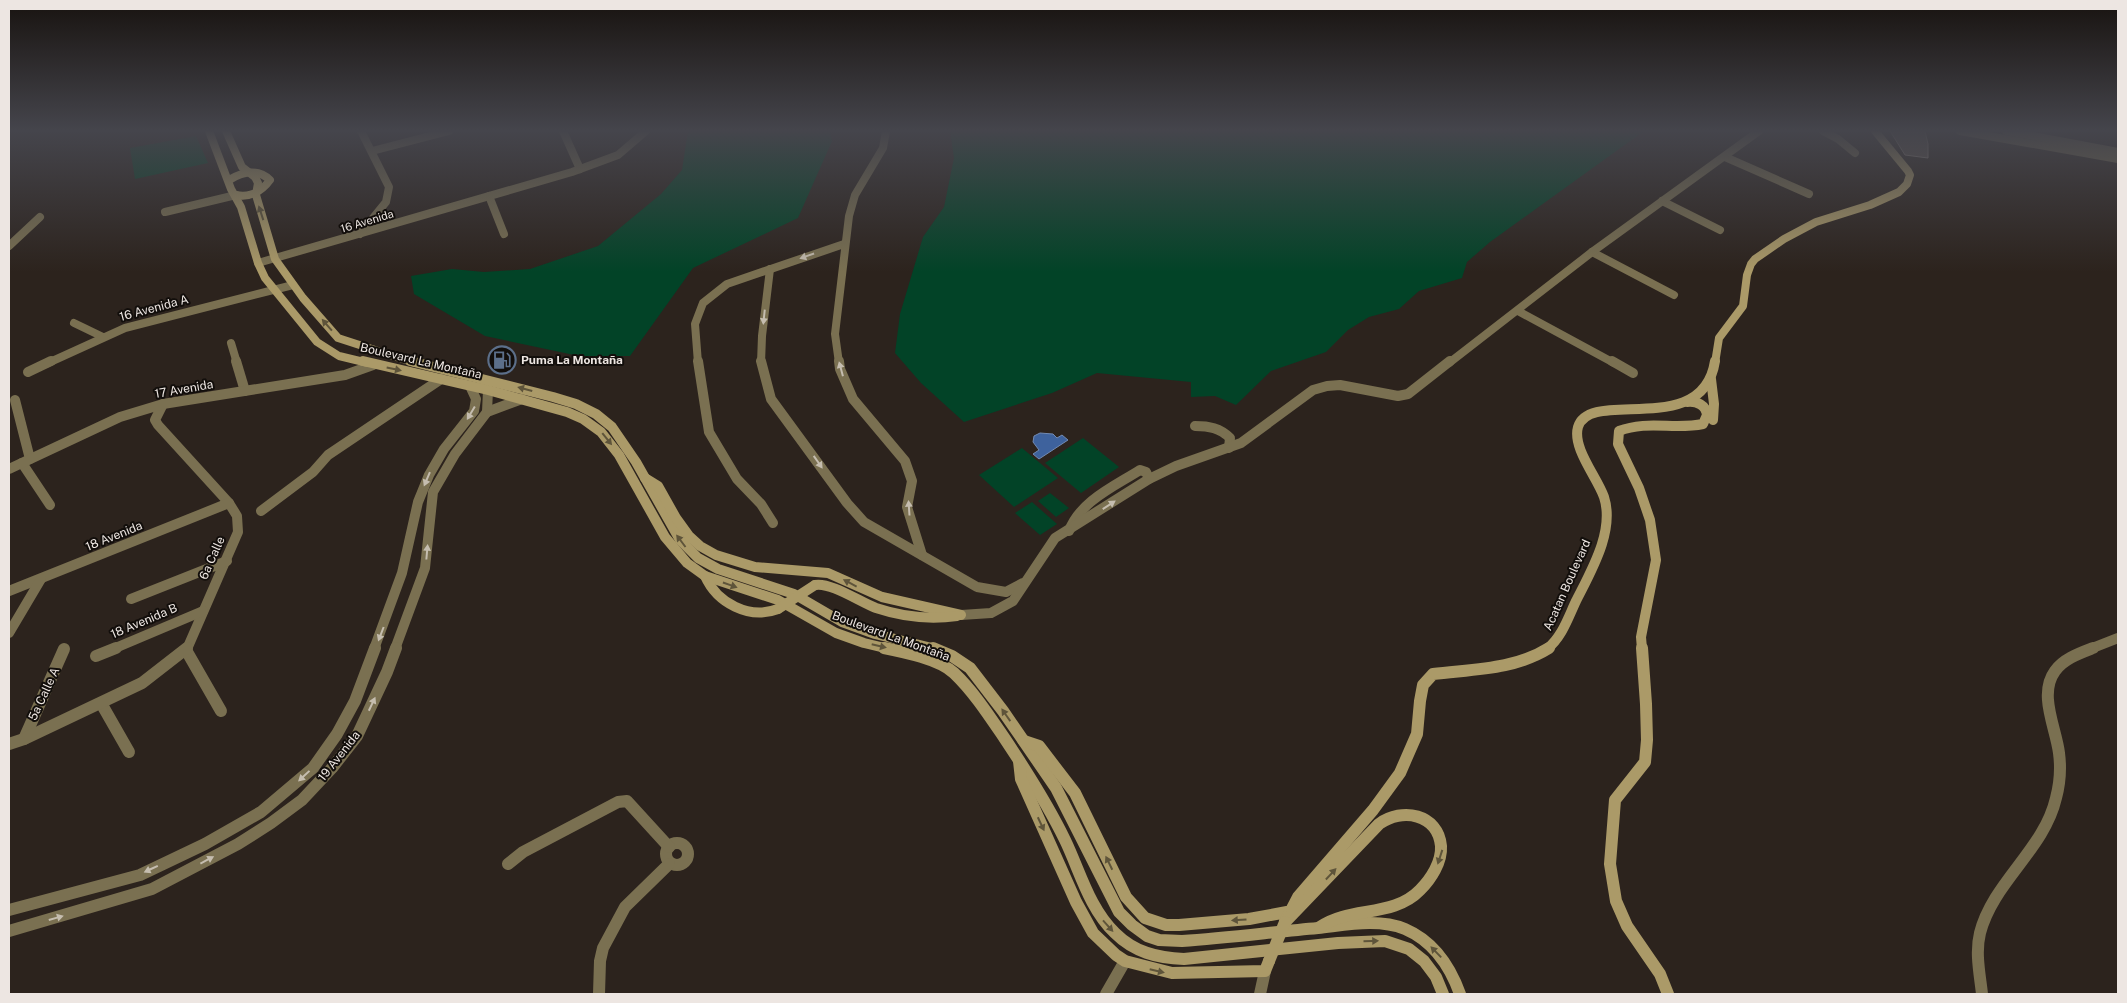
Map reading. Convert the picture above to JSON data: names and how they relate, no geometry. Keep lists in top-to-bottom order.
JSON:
{
  "streets": {
    "main road": ["Boulevard La Montaña", "Acatan Boulevard"],
    "street": [
      "16 Avenida",
      "16 Avenida A",
      "17 Avenida",
      "18 Avenida",
      "6a Calle",
      "18 Avenida B",
      "5a Calle A",
      "19 Avenida"
    ]
  },
  "crossings": [
    ["16 Avenida", "Boulevard La Montaña"],
    ["16 Avenida A", "Boulevard La Montaña"],
    ["Boulevard La Montaña", "17 Avenida"],
    ["Boulevard La Montaña", "19 Avenida"],
    ["17 Avenida", "6a Calle"],
    ["18 Avenida", "6a Calle"],
    ["6a Calle", "18 Avenida B"]
  ],
  "places": {
    "fuel station": ["Puma La Montaña"]
  }
}
